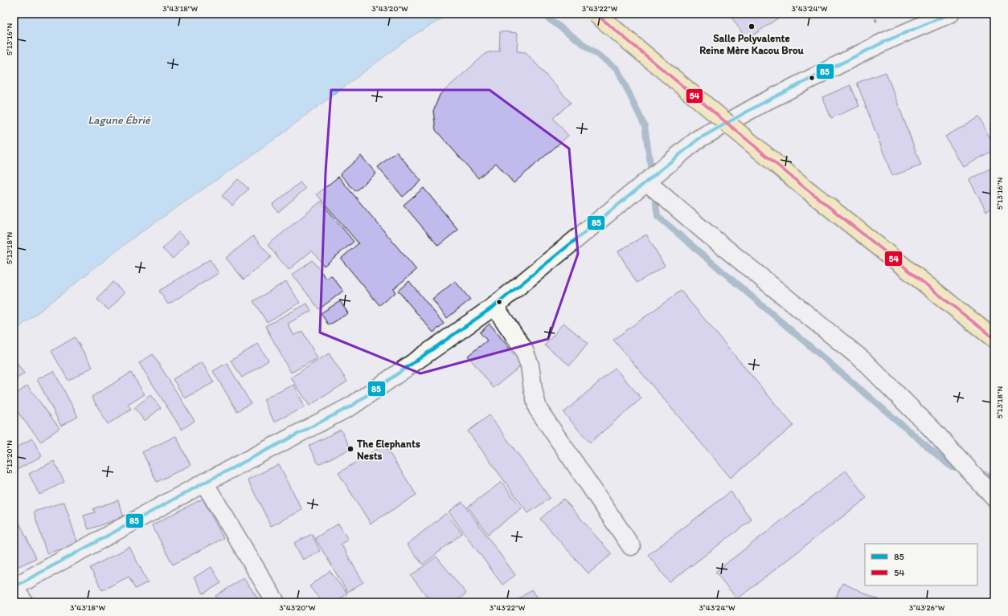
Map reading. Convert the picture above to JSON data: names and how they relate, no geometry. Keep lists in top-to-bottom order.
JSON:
{
  "water": ["Lagune Ébrié"],
  "places": ["Salle Polyvalente Reine Mère Kacou Brou", "The Elephants Nests"],
  "lines": ["transit line 85", "transit line 54"],
  "legend": ["85", "54"],
  "coordinates": [
    "3°43'18\"W",
    "3°43'20\"W",
    "3°43'22\"W",
    "3°43'24\"W",
    "5°13'16\"N",
    "5°13'18\"N",
    "5°13'20\"N",
    "3°43'26\"W"
  ]
}
